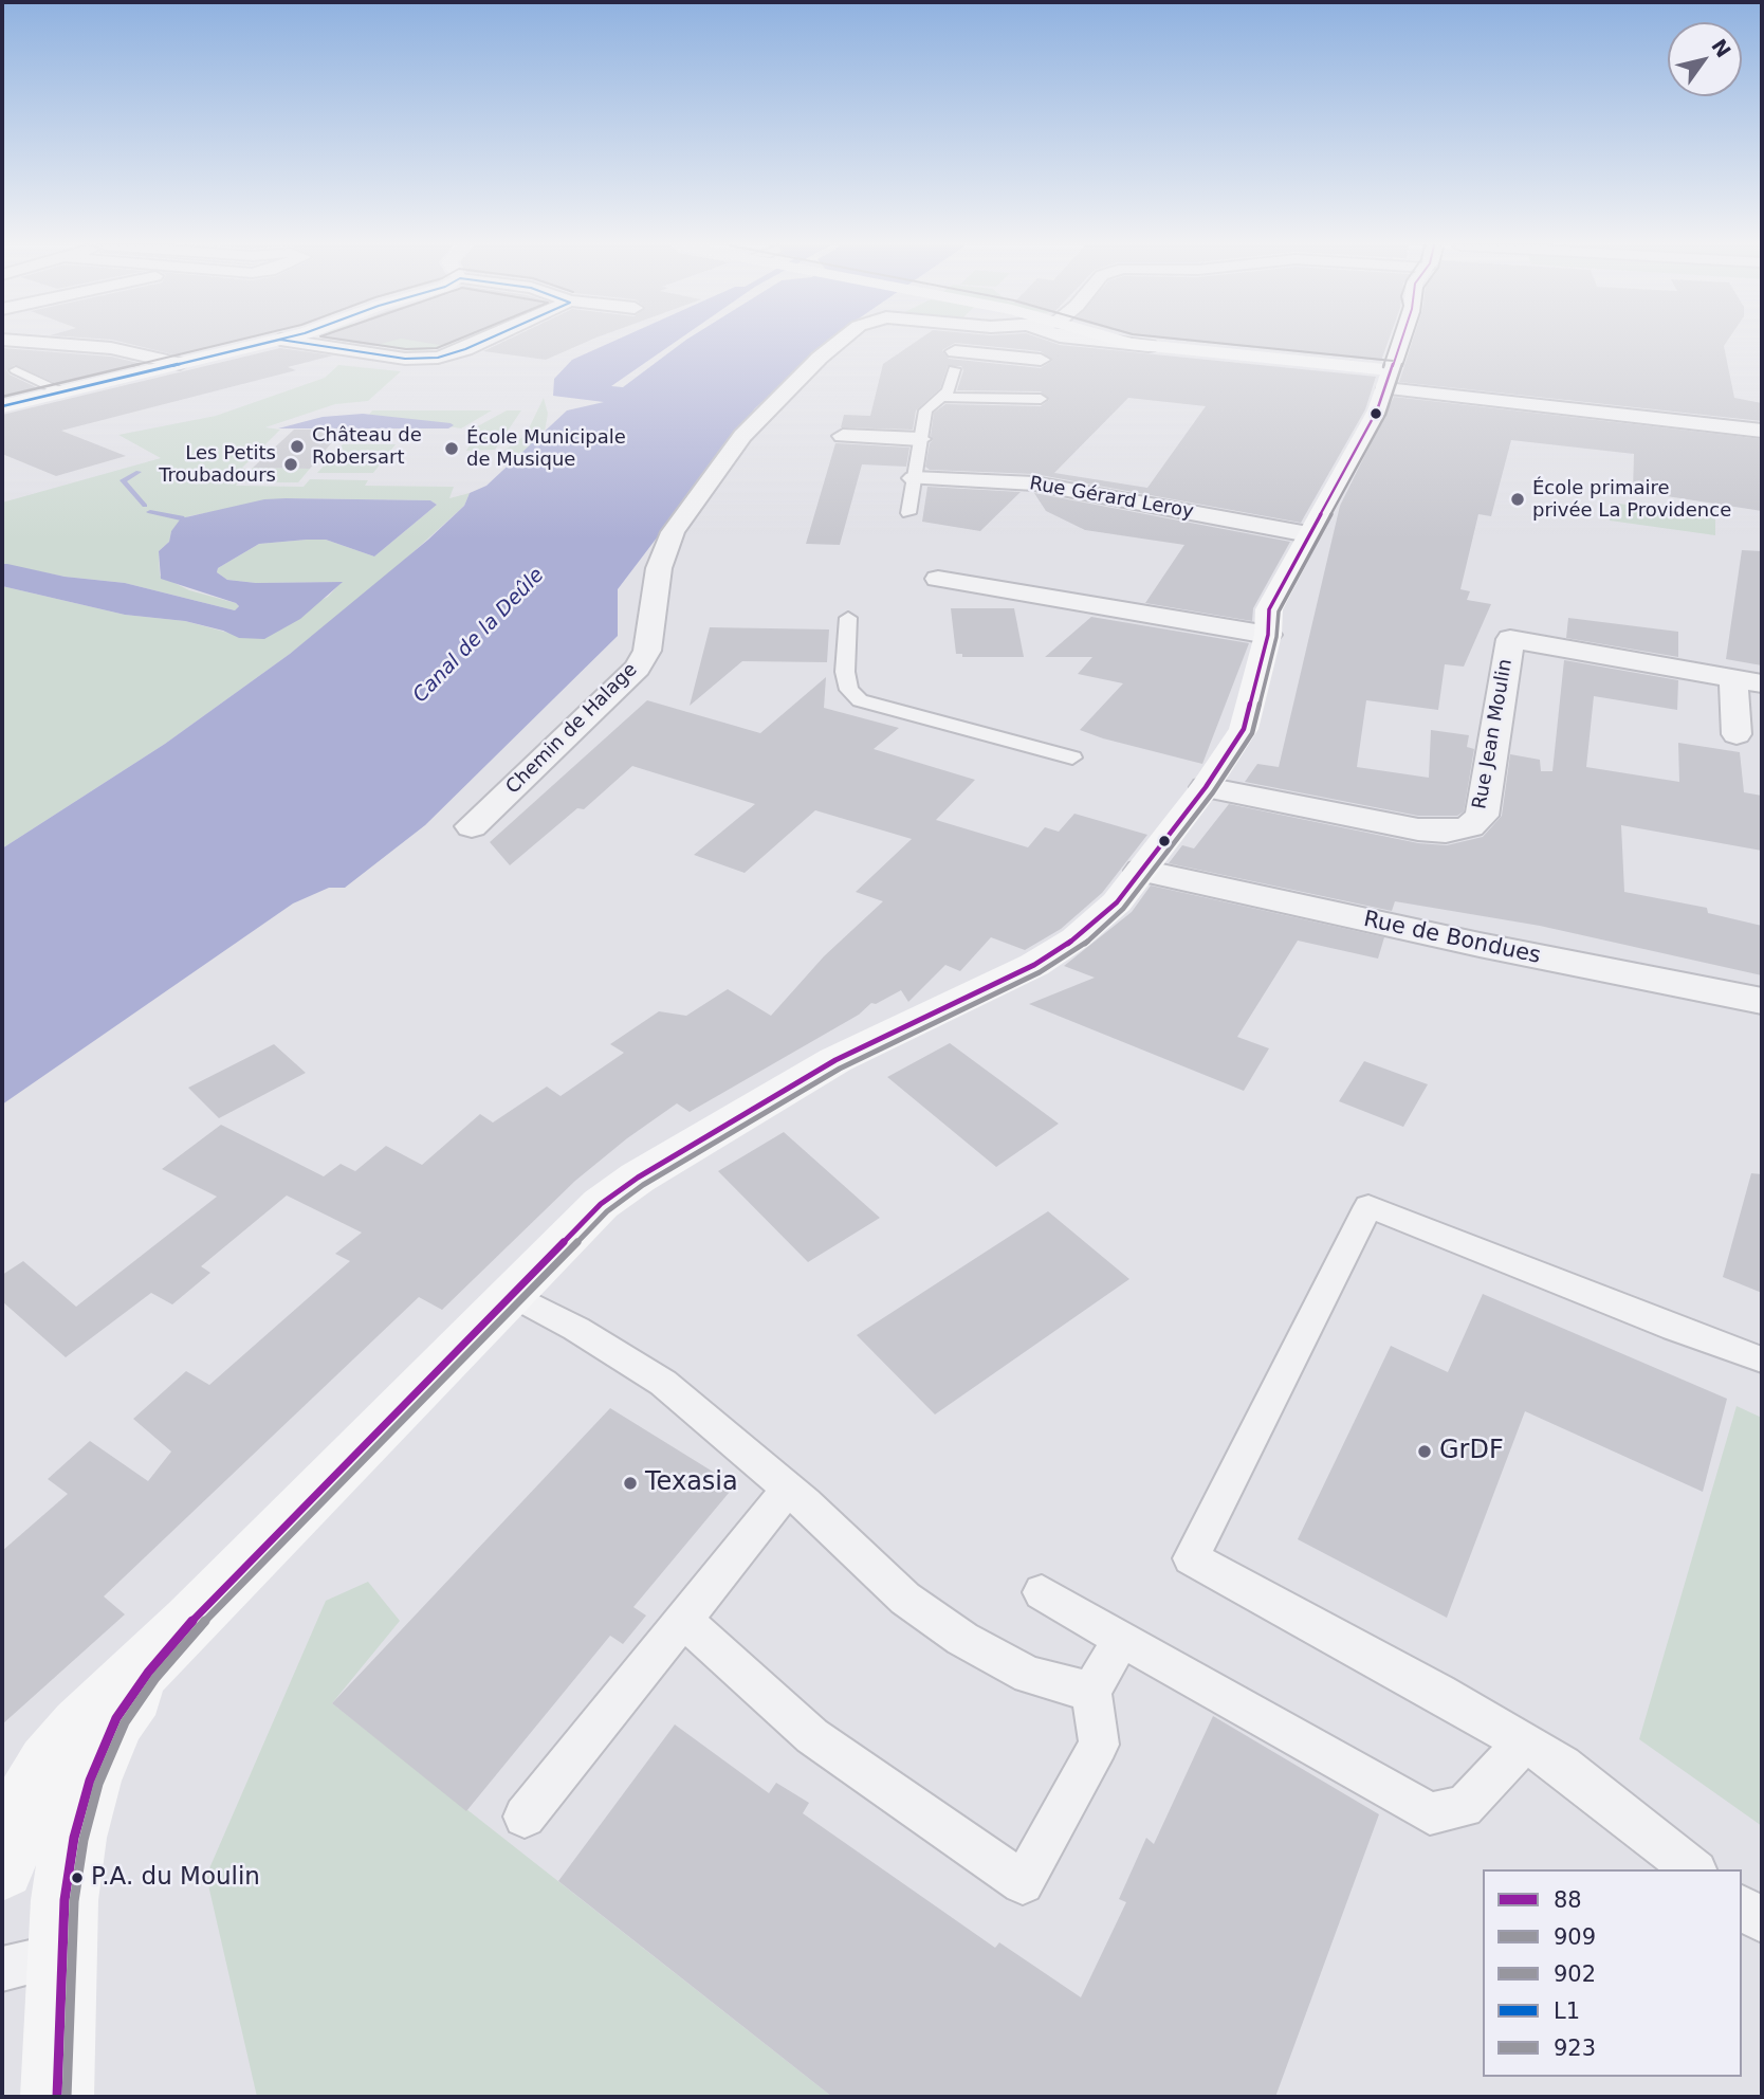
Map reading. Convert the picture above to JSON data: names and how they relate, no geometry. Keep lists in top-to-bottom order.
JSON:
{
  "streets": {
    "street": [
      "Rue Gérard Leroy",
      "Chemin de Halage",
      "Rue Jean Moulin",
      "Rue de Bondues"
    ]
  },
  "water": ["Canal de la Deûle"],
  "places": [
    "Château de Robersart",
    "École Municipale de Musique",
    "Les Petits Troubadours",
    "École primaire privée La Providence",
    "GrDF",
    "Texasia",
    "P.A. du Moulin"
  ],
  "lines": [
    "transit line 88",
    "transit line 909",
    "transit line 902",
    "transit line L1",
    "transit line 923"
  ],
  "legend": [
    "88",
    "909",
    "902",
    "L1",
    "923"
  ],
  "north": "top right"
}
